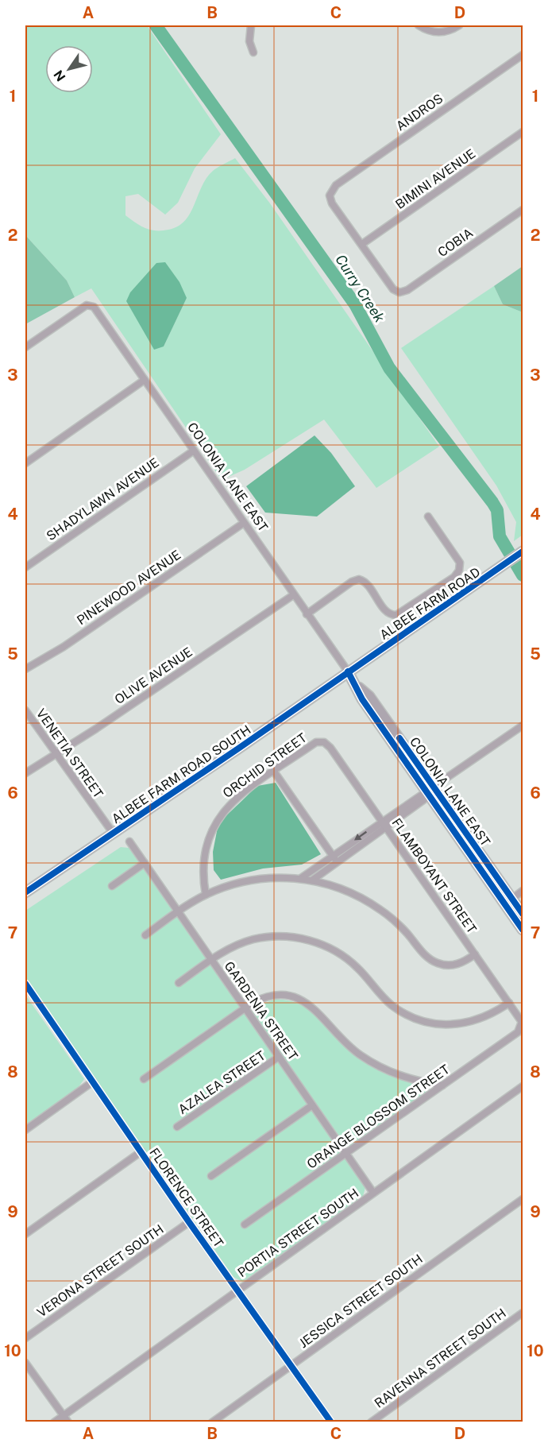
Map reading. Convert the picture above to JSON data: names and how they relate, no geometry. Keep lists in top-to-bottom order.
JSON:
{
  "streets": {
    "main road": ["COLONIA LANE EAST", "ALBEE FARM ROAD", "ALBEE FARM ROAD SOUTH"],
    "street": [
      "ANDROS",
      "BIMINI AVENUE",
      "COBIA",
      "SHADYLAWN AVENUE",
      "PINEWOOD AVENUE",
      "OLIVE AVENUE",
      "VENETIA STREET",
      "ORCHID STREET",
      "FLAMBOYANT STREET",
      "GARDENIA STREET",
      "AZALEA STREET",
      "ORANGE BLOSSOM STREET",
      "FLORENCE STREET",
      "PORTIA STREET SOUTH",
      "VERONA STREET SOUTH",
      "JESSICA STREET SOUTH",
      "RAVENNA STREET SOUTH"
    ]
  },
  "crossings": [
    ["ANDROS", "BIMINI AVENUE"],
    ["ANDROS", "COBIA"],
    ["BIMINI AVENUE", "COBIA"],
    ["COLONIA LANE EAST", "SHADYLAWN AVENUE"],
    ["COLONIA LANE EAST", "PINEWOOD AVENUE"],
    ["COLONIA LANE EAST", "ALBEE FARM ROAD"],
    ["COLONIA LANE EAST", "OLIVE AVENUE"],
    ["COLONIA LANE EAST", "ALBEE FARM ROAD SOUTH"],
    ["ALBEE FARM ROAD", "ALBEE FARM ROAD SOUTH"],
    ["OLIVE AVENUE", "VENETIA STREET"],
    ["VENETIA STREET", "ALBEE FARM ROAD SOUTH"],
    ["ORCHID STREET", "FLAMBOYANT STREET"],
    ["FLAMBOYANT STREET", "ORANGE BLOSSOM STREET"],
    ["GARDENIA STREET", "AZALEA STREET"],
    ["GARDENIA STREET", "ORANGE BLOSSOM STREET"],
    ["GARDENIA STREET", "PORTIA STREET SOUTH"],
    ["FLORENCE STREET", "PORTIA STREET SOUTH"],
    ["FLORENCE STREET", "VERONA STREET SOUTH"],
    ["FLORENCE STREET", "JESSICA STREET SOUTH"]
  ],
  "water": ["Curry Creek"],
  "north": "bottom left",
  "grid": {
    "columns": [
      "A",
      "B",
      "C",
      "D"
    ],
    "rows": [
      "1",
      "2",
      "3",
      "4",
      "5",
      "6",
      "7",
      "8",
      "9",
      "10"
    ]
  }
}
